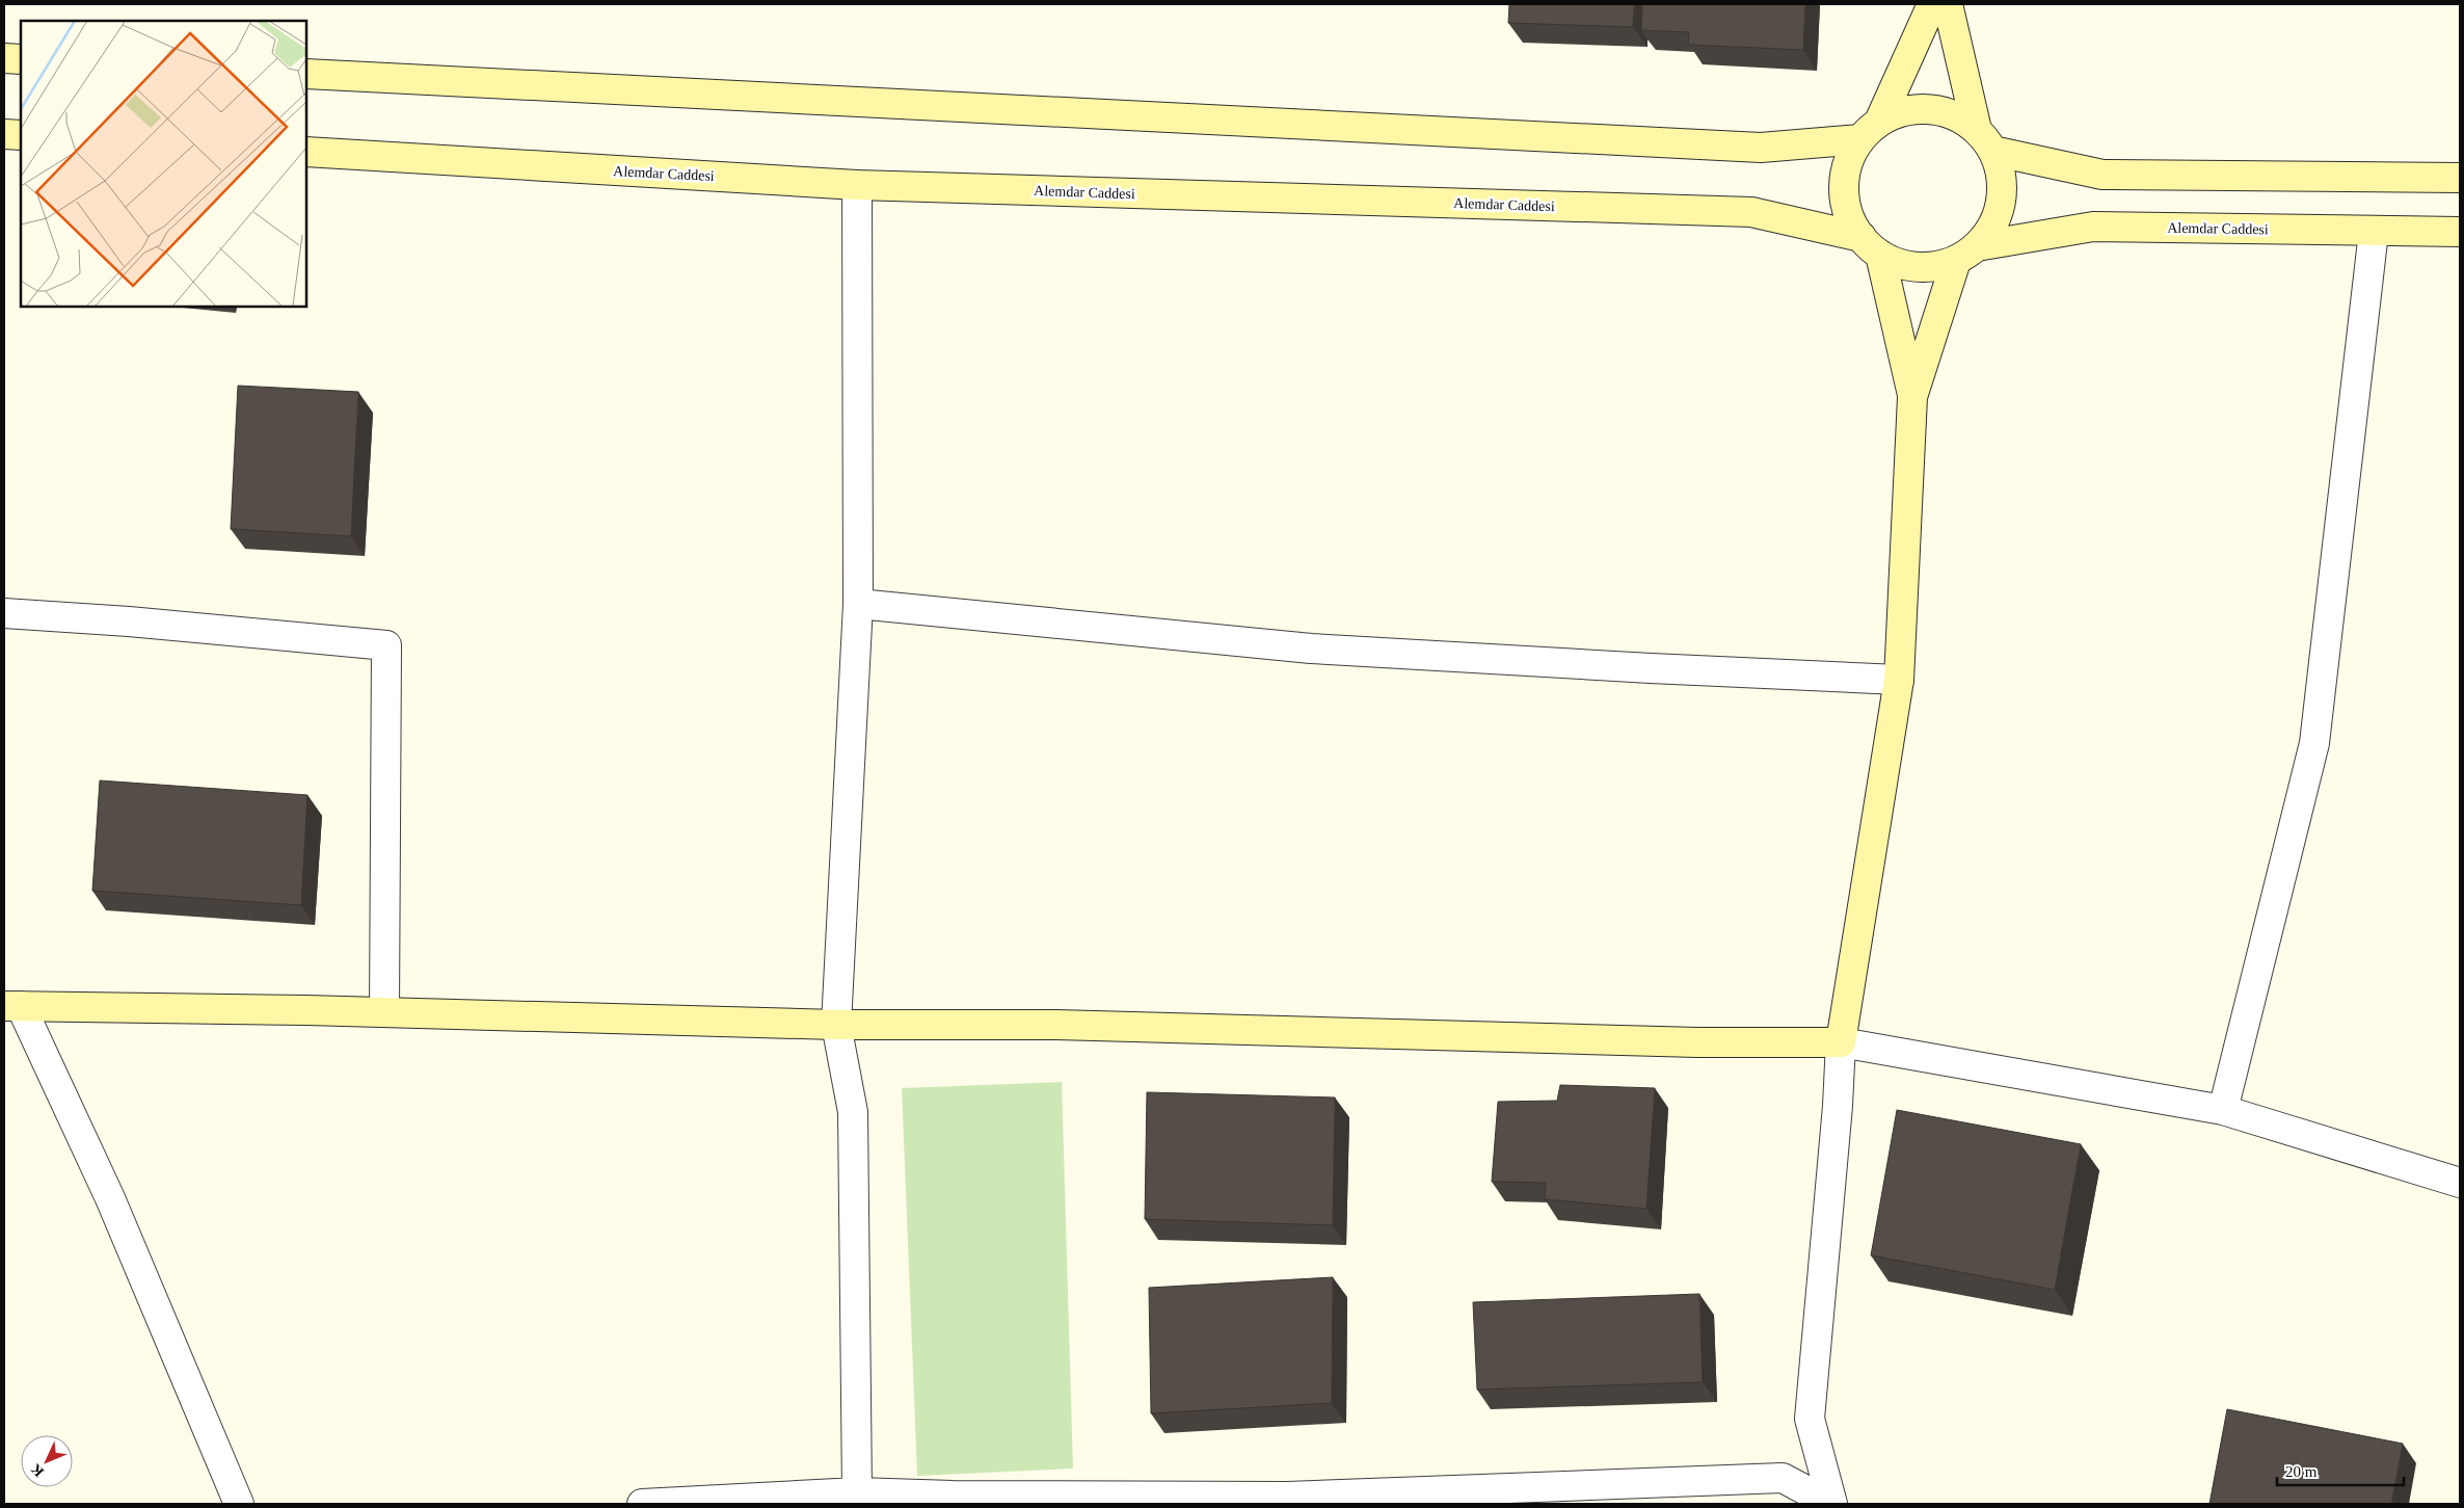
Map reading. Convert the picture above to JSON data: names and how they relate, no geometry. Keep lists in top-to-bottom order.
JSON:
{
  "streets": {
    "main road": ["Alemdar Caddesi"]
  },
  "scale_bar": "20 m",
  "north": "bottom left"
}
